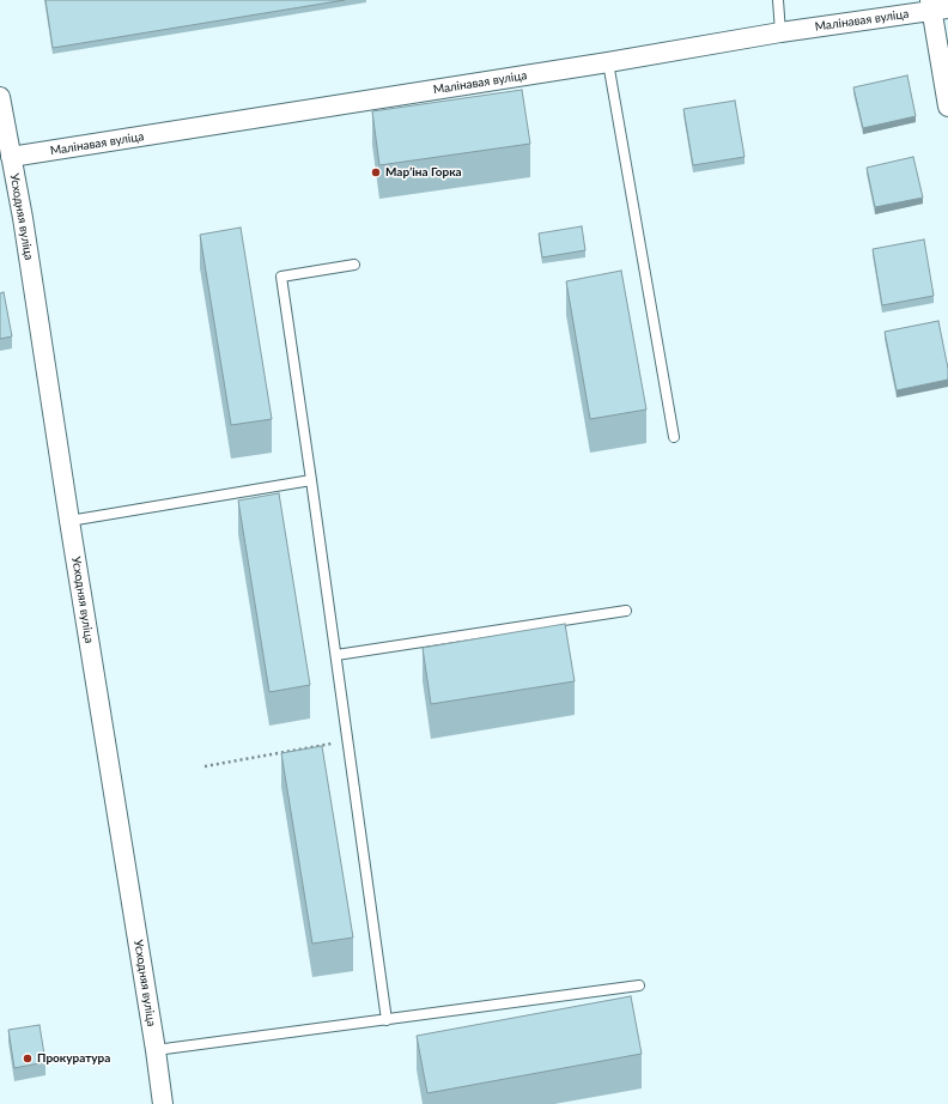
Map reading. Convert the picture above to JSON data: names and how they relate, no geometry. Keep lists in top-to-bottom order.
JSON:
{
  "streets": {
    "street": ["Малінавая вуліца", "Усходняя вуліца"]
  },
  "crossings": [
    ["Малінавая вуліца", "Усходняя вуліца"]
  ],
  "places": ["Марʼіна Горка", "Прокуратура"]
}
